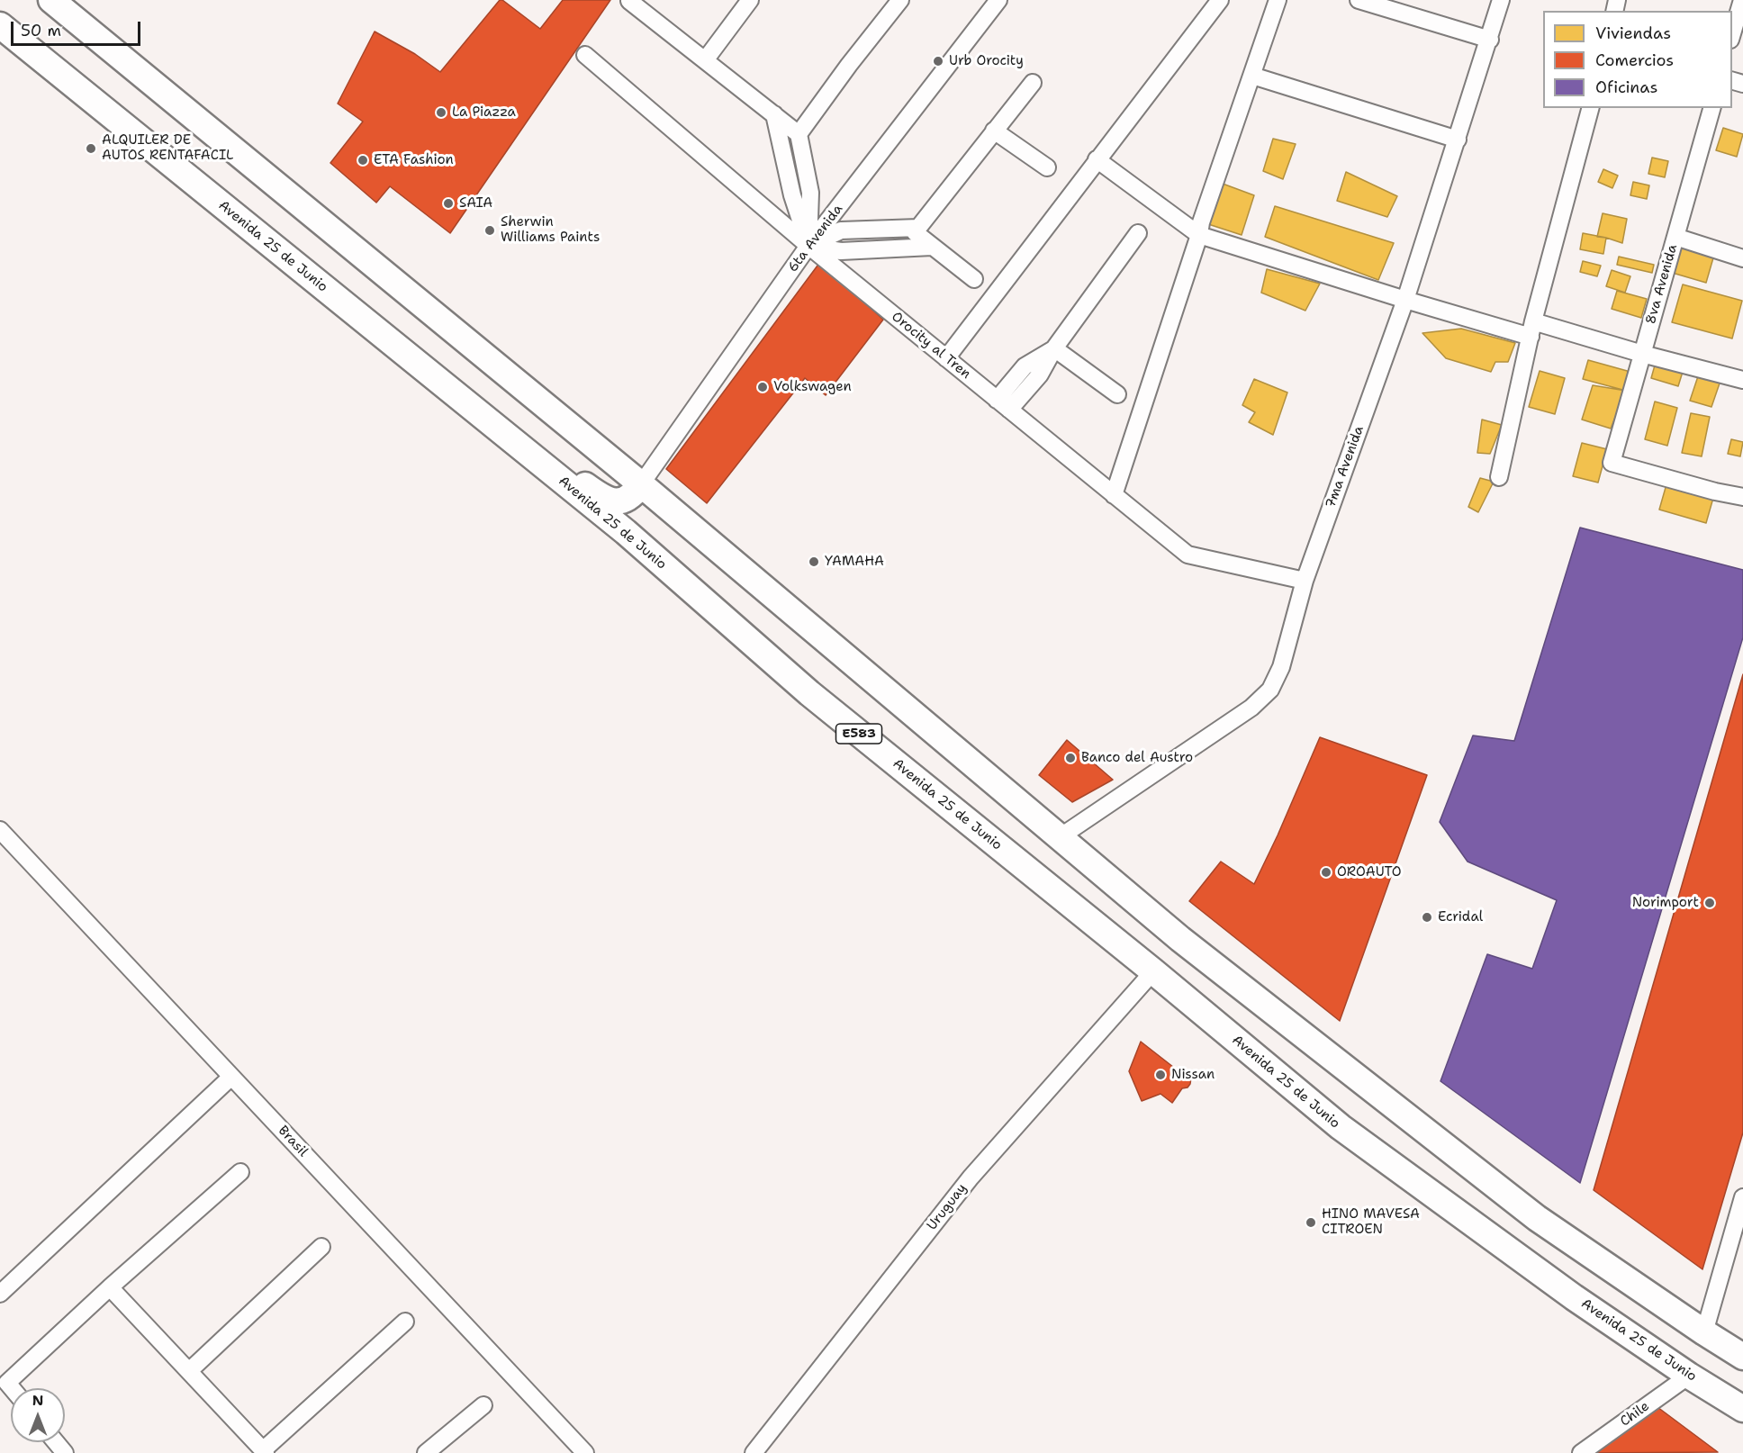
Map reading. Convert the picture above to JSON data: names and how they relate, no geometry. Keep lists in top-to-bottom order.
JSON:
{
  "streets": {
    "main road": ["Avenida 25 de Junio", "E583"],
    "street": [
      "6ta Avenida",
      "8va Avenida",
      "Orocity al Tren",
      "7ma Avenida",
      "Brasil",
      "Uruguay",
      "Chile"
    ]
  },
  "crossings": [
    ["6ta Avenida", "Orocity al Tren"],
    ["Avenida 25 de Junio", "Uruguay"],
    ["Avenida 25 de Junio", "Chile"],
    ["Orocity al Tren", "7ma Avenida"]
  ],
  "places": [
    "Urb Orocity",
    "La Piazza",
    "ALQUILER DE AUTOS RENTAFACIL",
    "ETA Fashion",
    "SAIA",
    "Sherwin Williams Paints",
    "Volkswagen",
    "YAMAHA",
    "Banco del Austro",
    "OROAUTO",
    "Norimport",
    "Ecridal",
    "Nissan",
    "HINO MAVESA CITROEN"
  ],
  "legend": ["Viviendas", "Comercios", "Oficinas"],
  "scale_bar": "50 m",
  "north": "top"
}
